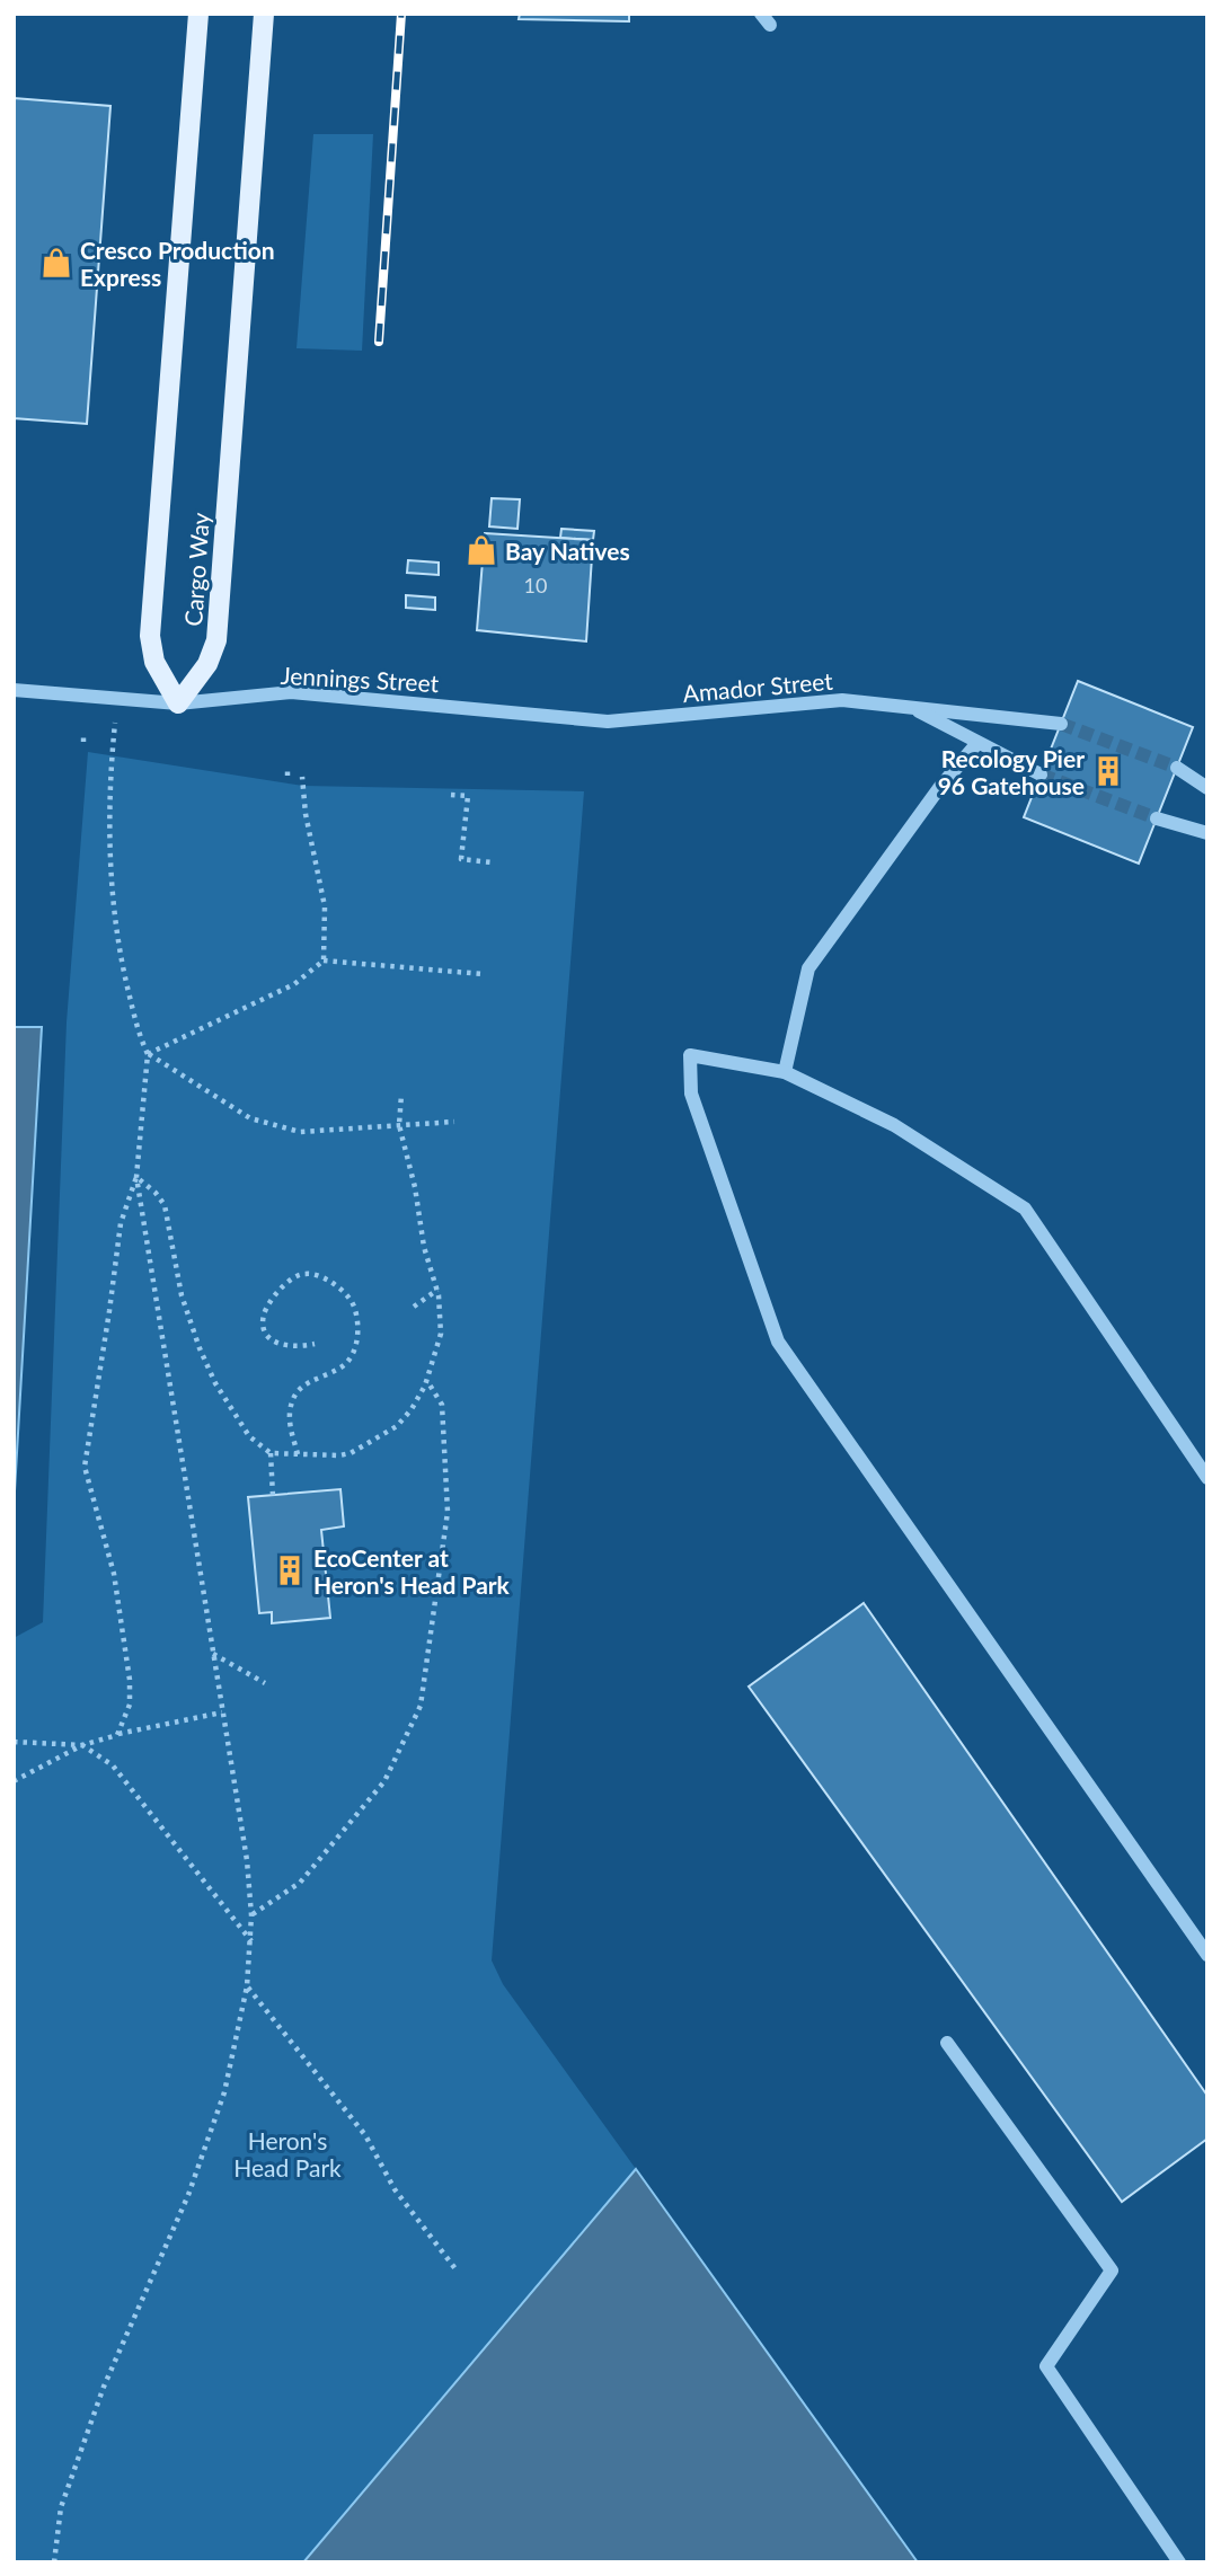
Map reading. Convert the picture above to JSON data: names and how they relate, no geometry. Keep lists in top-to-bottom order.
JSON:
{
  "streets": {
    "main road": ["Cargo Way"],
    "street": ["Jennings Street", "Amador Street"]
  },
  "crossings": [
    ["Cargo Way", "Jennings Street"],
    ["Jennings Street", "Amador Street"]
  ],
  "parks": ["Heron's Head Park"],
  "places": {
    "shop": ["Cresco Production Express", "Bay Natives"],
    "building": ["Recology Pier 96 Gatehouse", "EcoCenter at Heron's Head Park"]
  },
  "house_numbers": ["10"]
}
